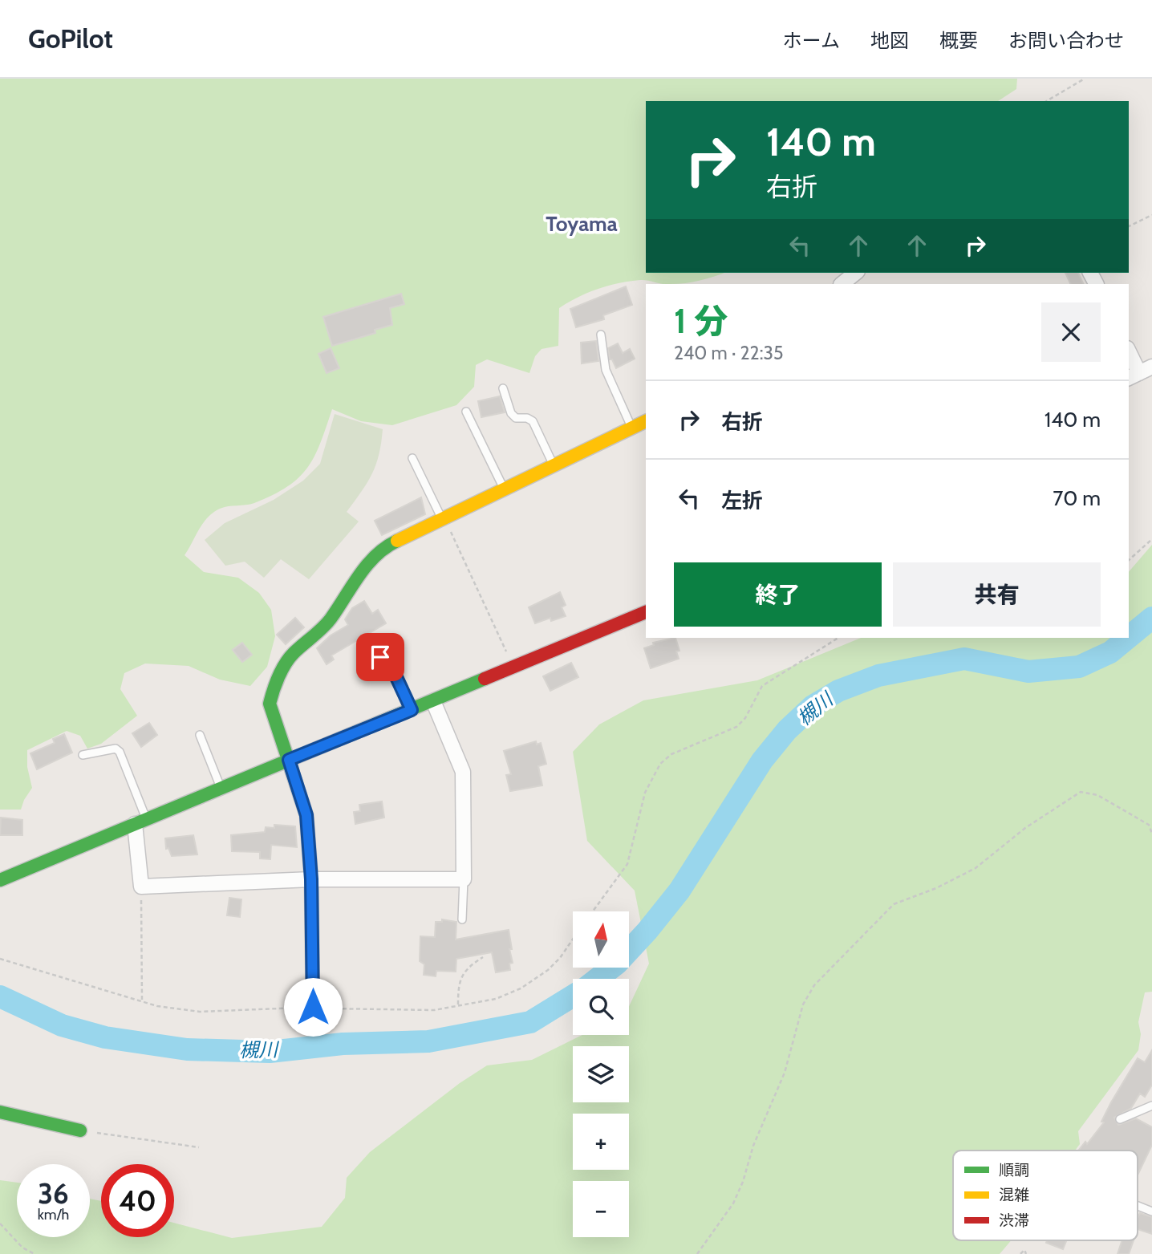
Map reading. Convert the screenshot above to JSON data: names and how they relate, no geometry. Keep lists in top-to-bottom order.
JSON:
{
  "districts": ["Toyama"],
  "water": ["槻川"],
  "legend": ["順調", "混雑", "渋滞"],
  "north": "top",
  "page": {
    "header": "GoPilot",
    "nav": [
      "ホーム",
      "地図",
      "概要",
      "お問い合わせ"
    ],
    "turn": ["140 m", "右折"],
    "heading": ["1 分", "240 m · 22:35"],
    "list": [
      {
        "name": "右折",
        "value": "140 m"
      },
      {
        "name": "左折",
        "value": "70 m"
      }
    ],
    "buttons": ["終了", "共有"],
    "map_buttons": ["+", "−"],
    "speed": "36 km/h",
    "limit": "40"
  }
}
